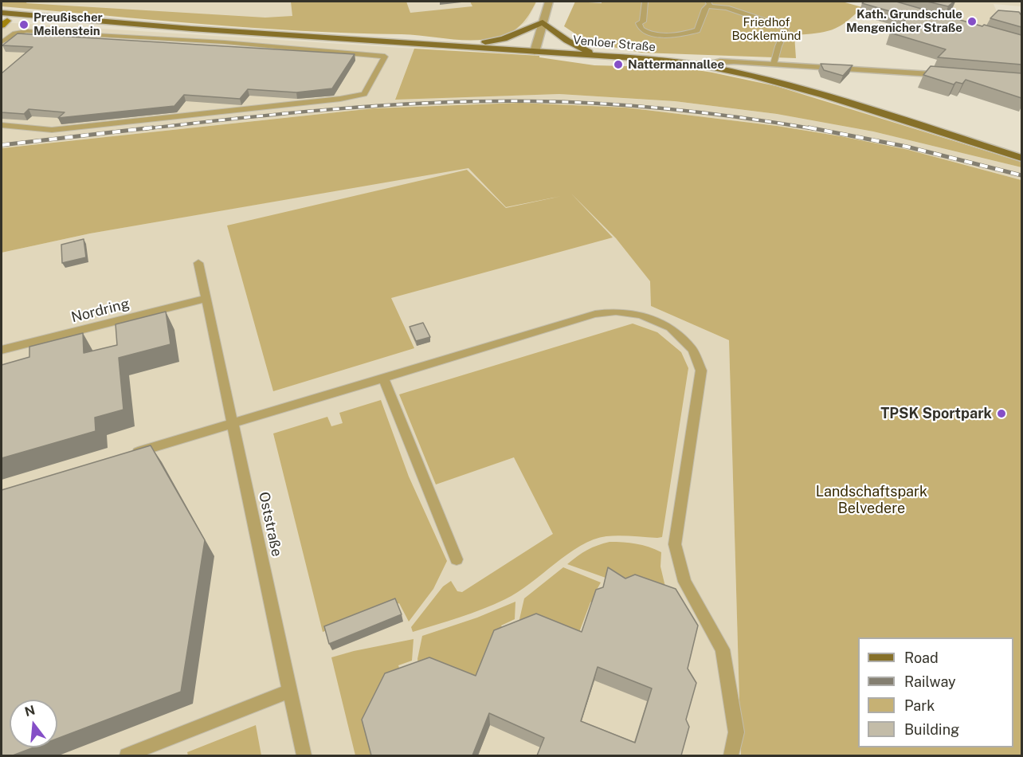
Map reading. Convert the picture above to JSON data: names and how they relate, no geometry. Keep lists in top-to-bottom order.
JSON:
{
  "streets": {
    "main road": ["Venloer Straße"],
    "lane": ["Nordring", "Oststraße"]
  },
  "crossings": [
    ["Nordring", "Oststraße"]
  ],
  "parks": ["Friedhof Bocklemünd", "Landschaftspark Belvedere"],
  "places": [
    "Kath. Grundschule Mengenicher Straße",
    "Preußischer Meilenstein",
    "Nattermannallee",
    "TPSK Sportpark"
  ],
  "legend": [
    "Road",
    "Railway",
    "Park",
    "Building"
  ],
  "north": "top"
}
